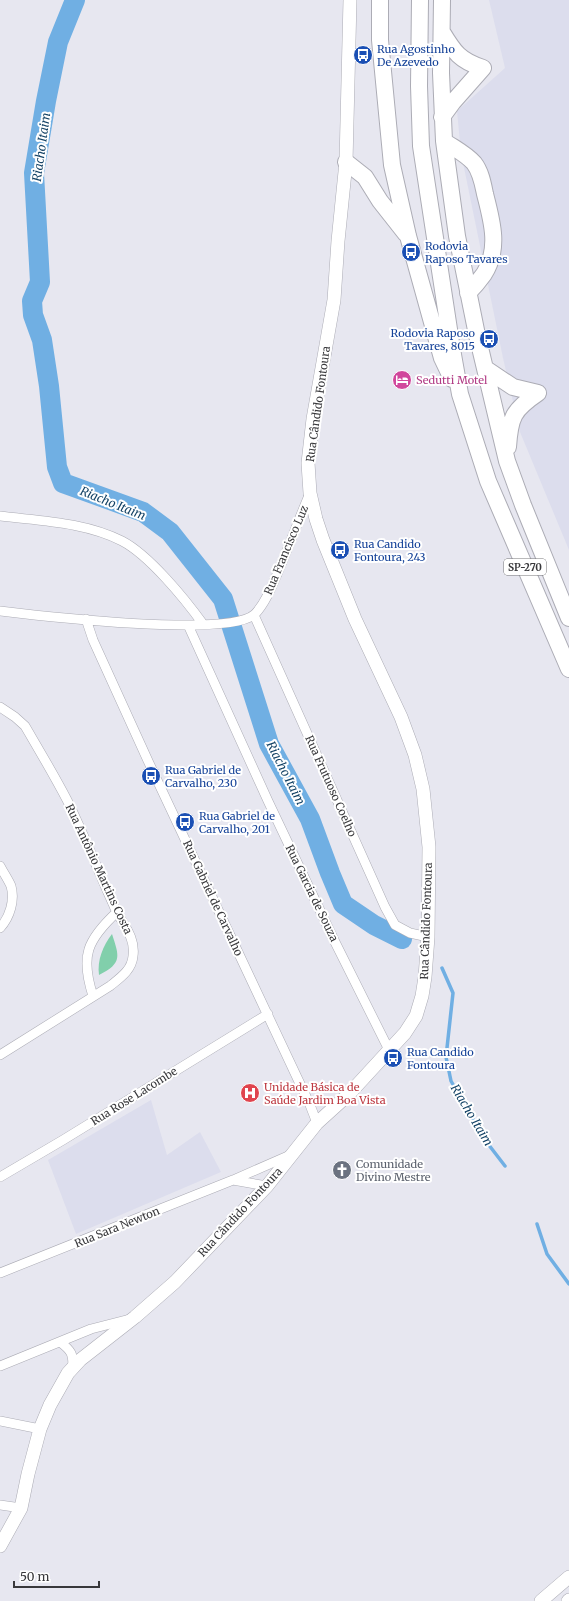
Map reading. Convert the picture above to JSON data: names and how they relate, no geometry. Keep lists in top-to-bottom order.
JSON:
{
  "streets": {
    "highway": ["SP-270"],
    "main road": ["Rua Cândido Fontoura"],
    "street": [
      "Rua Francisco Luz",
      "Rua Frutuoso Coelho",
      "Rua Antônio Martins Costa",
      "Rua Garcia de Souza",
      "Rua Gabriel de Carvalho",
      "Rua Rose Lacombe",
      "Rua Sara Newton"
    ]
  },
  "crossings": [
    ["Rua Cândido Fontoura", "Rua Francisco Luz"],
    ["Rua Cândido Fontoura", "Rua Frutuoso Coelho"],
    ["Rua Cândido Fontoura", "Rua Garcia de Souza"],
    ["Rua Cândido Fontoura", "Rua Gabriel de Carvalho"],
    ["Rua Cândido Fontoura", "Rua Sara Newton"],
    ["Rua Francisco Luz", "Rua Frutuoso Coelho"],
    ["Rua Gabriel de Carvalho", "Rua Rose Lacombe"]
  ],
  "water": ["Riacho Itaim"],
  "places": {
    "bus stop": [
      "Rua Agostinho De Azevedo",
      "Rodovia Raposo Tavares",
      "Rodovia Raposo Tavares, 8015",
      "Rua Candido Fontoura, 243",
      "Rua Gabriel de Carvalho, 230",
      "Rua Gabriel de Carvalho, 201",
      "Rua Candido Fontoura"
    ],
    "hotel": ["Sedutti Motel"],
    "hospital": ["Unidade Básica de Saúde Jardim Boa Vista"],
    "church": ["Comunidade Divino Mestre"]
  },
  "scale_bar": "50 m"
}
